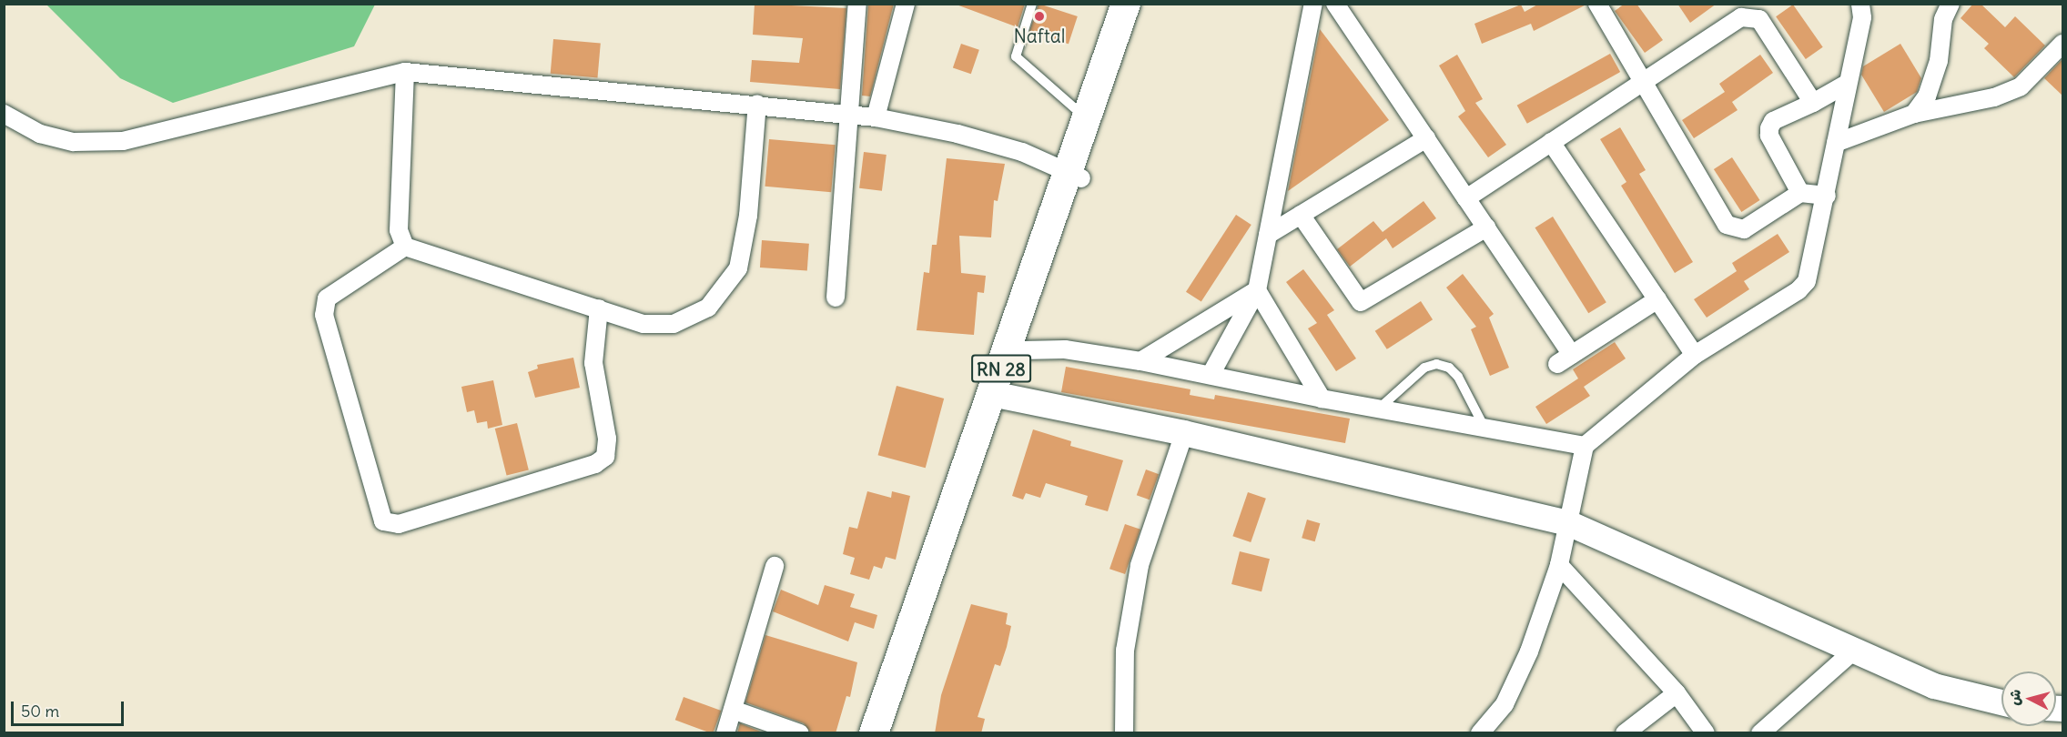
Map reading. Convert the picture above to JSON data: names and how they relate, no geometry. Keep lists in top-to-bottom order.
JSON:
{
  "streets": {
    "main road": ["RN 28"]
  },
  "places": ["Naftal"],
  "scale_bar": "50 m",
  "north": "left"
}
